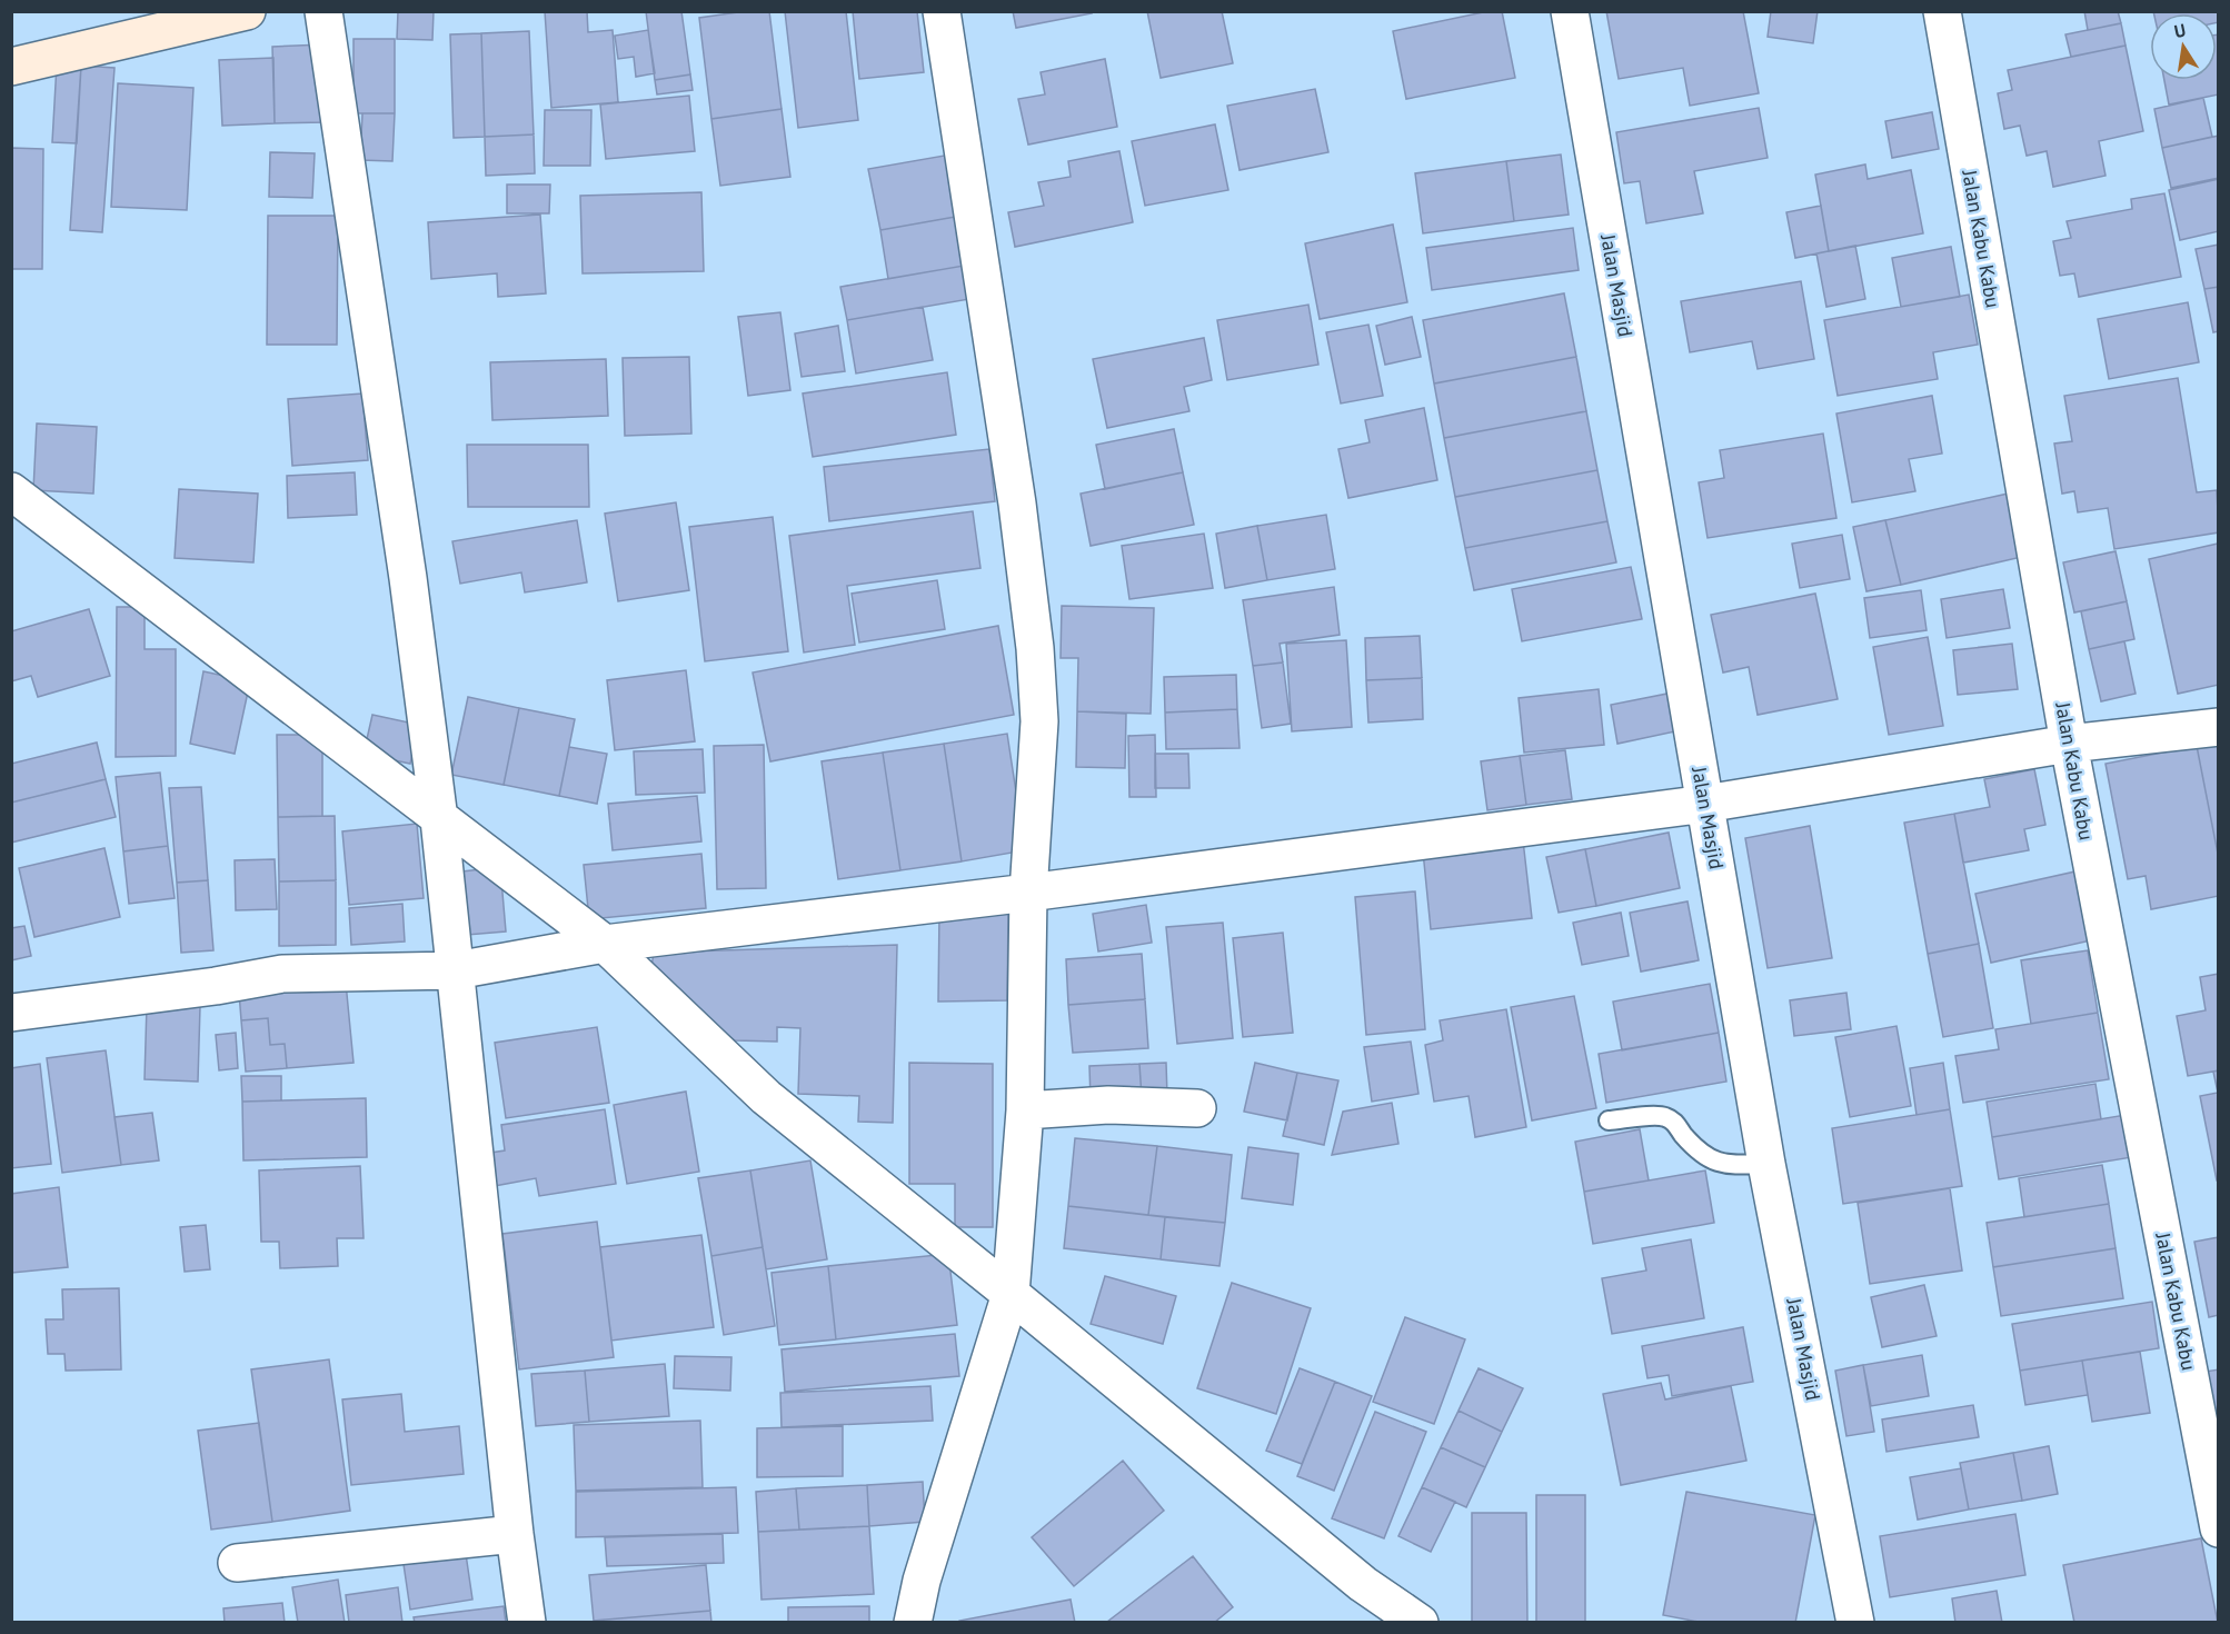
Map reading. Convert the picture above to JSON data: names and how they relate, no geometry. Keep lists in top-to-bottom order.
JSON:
{
  "streets": {
    "street": ["Jalan Kabu Kabu", "Jalan Masjid"]
  },
  "north": "top"
}
